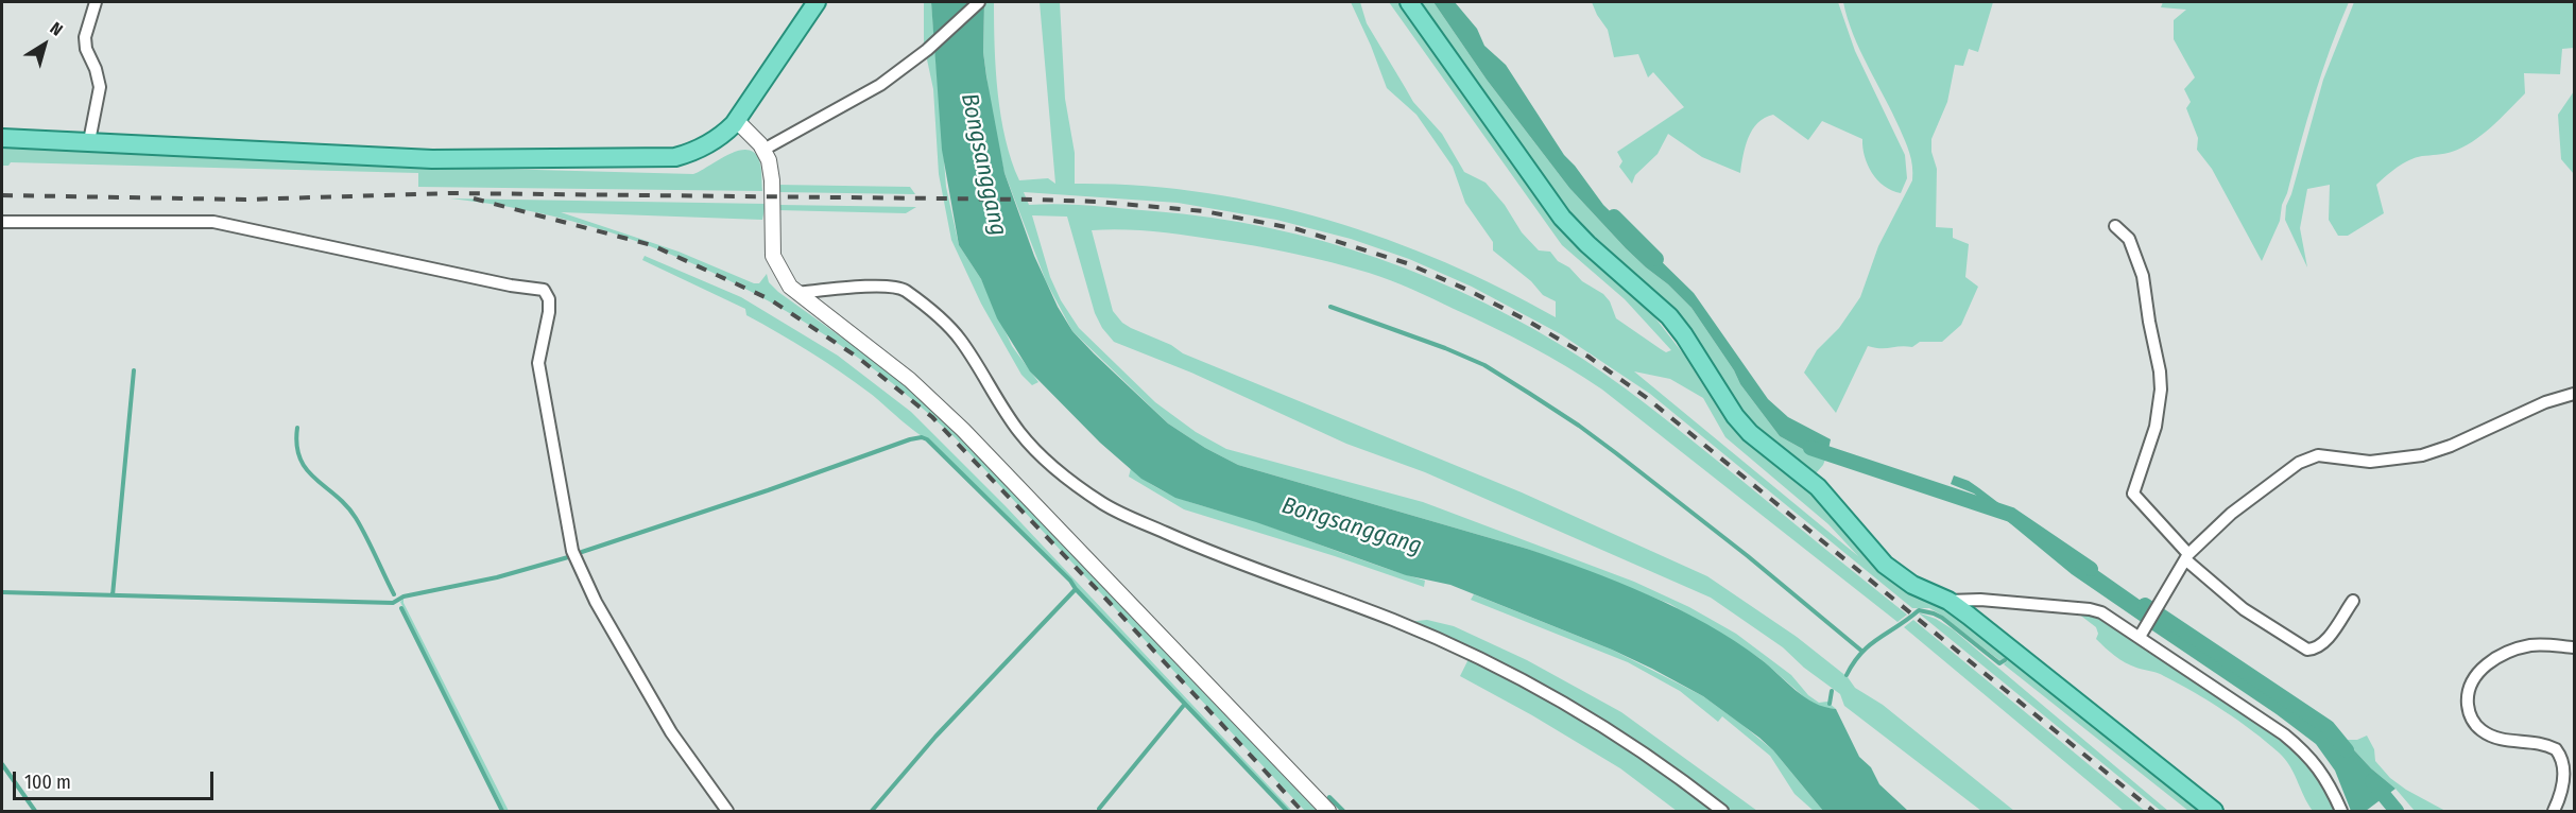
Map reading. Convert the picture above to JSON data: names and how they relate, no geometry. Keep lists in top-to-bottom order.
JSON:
{
  "water": ["Bongsanggang"],
  "scale_bar": "100 m",
  "north": "top right"
}
